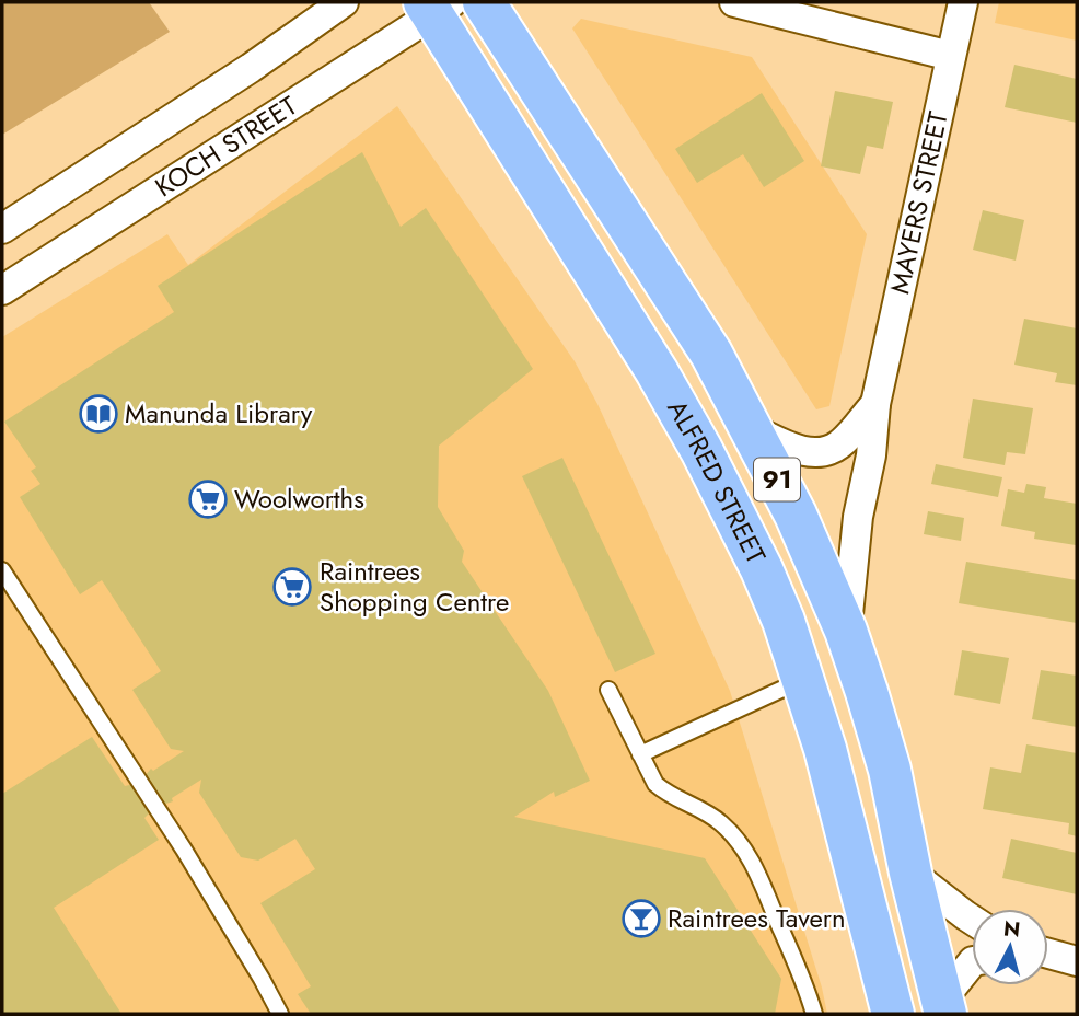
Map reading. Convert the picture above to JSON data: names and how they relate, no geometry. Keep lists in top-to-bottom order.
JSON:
{
  "streets": {
    "main road": ["91", "ALFRED STREET"],
    "street": ["KOCH STREET", "MAYERS STREET"]
  },
  "crossings": [
    ["KOCH STREET", "ALFRED STREET"],
    ["MAYERS STREET", "ALFRED STREET"]
  ],
  "places": {
    "library": ["Manunda Library"],
    "supermarket": ["Woolworths", "Raintrees Shopping Centre"],
    "bar": ["Raintrees Tavern"]
  },
  "north": "top"
}
